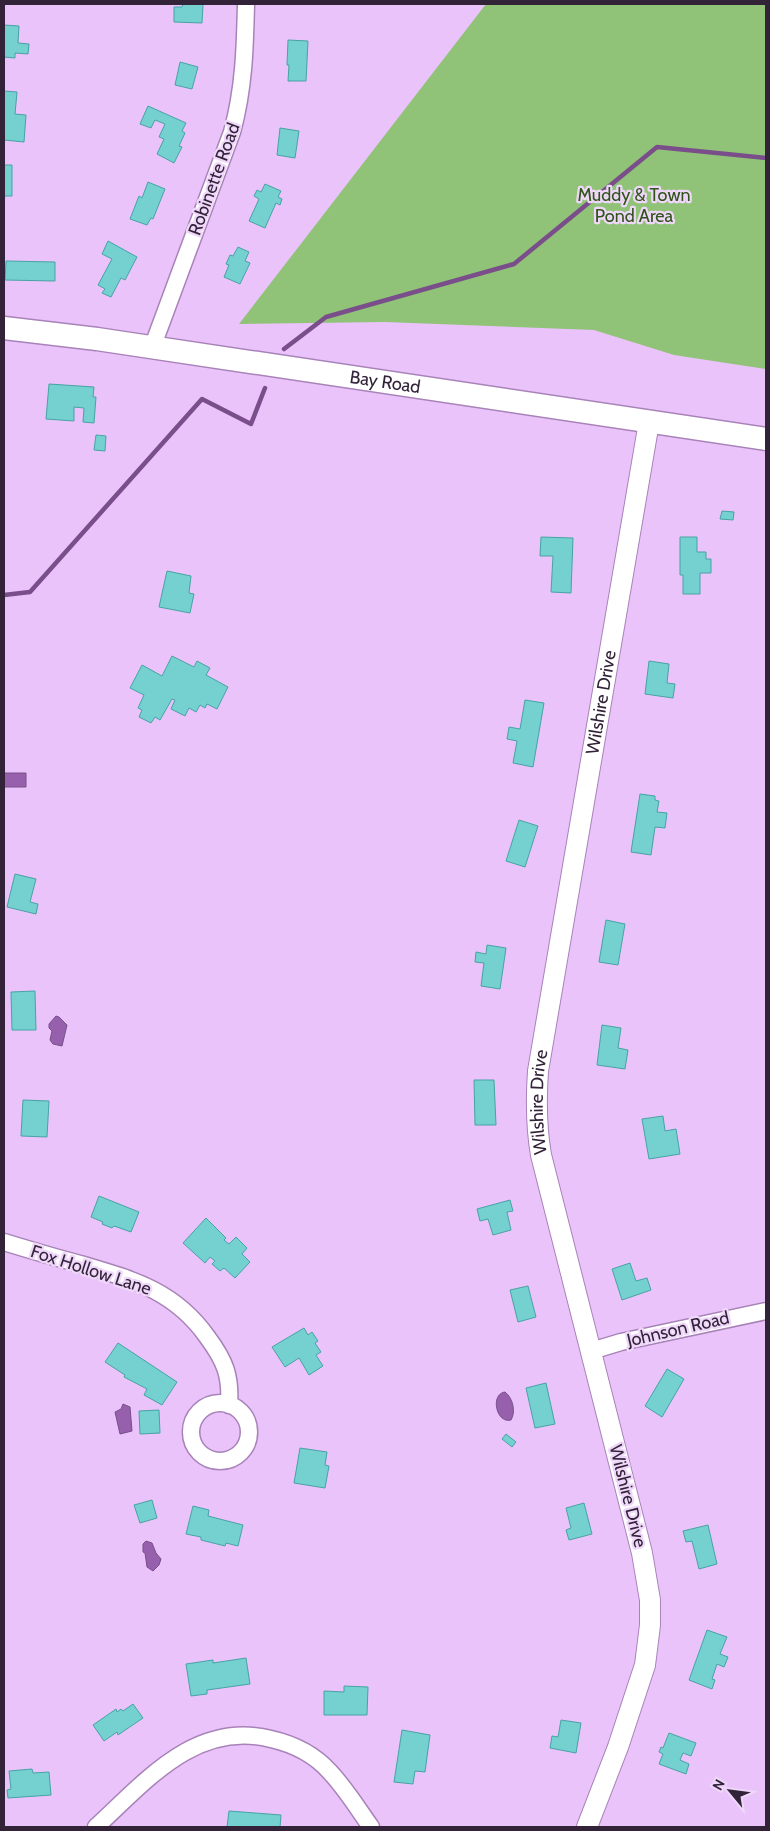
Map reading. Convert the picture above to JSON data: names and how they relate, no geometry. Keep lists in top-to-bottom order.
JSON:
{
  "streets": {
    "main road": ["Bay Road"],
    "street": [
      "Robinette Road",
      "Wilshire Drive",
      "Fox Hollow Lane",
      "Johnson Road"
    ]
  },
  "crossings": [
    ["Robinette Road", "Bay Road"],
    ["Bay Road", "Wilshire Drive"],
    ["Wilshire Drive", "Johnson Road"]
  ],
  "parks": ["Muddy & Town Pond Area"],
  "north": "top left"
}
